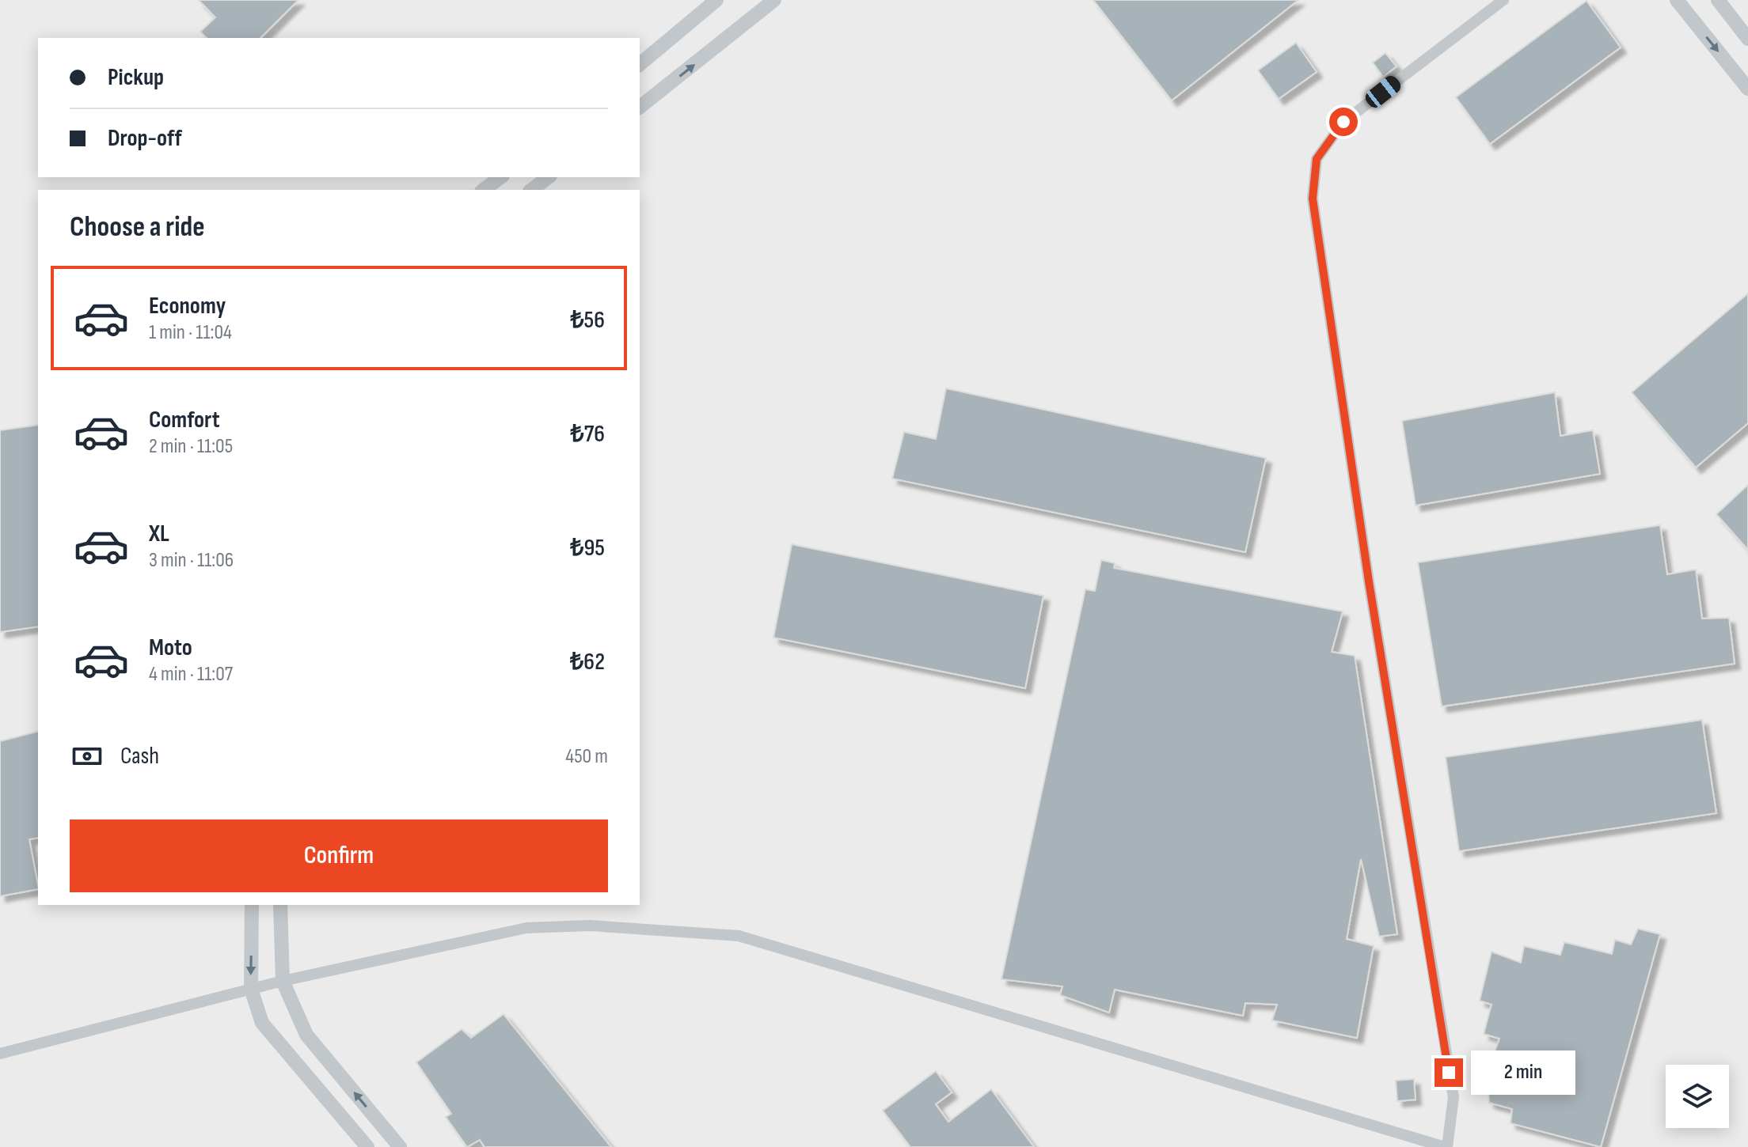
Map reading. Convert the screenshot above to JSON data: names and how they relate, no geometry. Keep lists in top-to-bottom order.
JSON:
{
  "page": {
    "banner": ["Pickup", "Drop-off"],
    "heading": "Choose a ride",
    "list": [
      {
        "name": "Economy",
        "note": "1 min · 11:04",
        "value": "₺56"
      },
      {
        "name": "Comfort",
        "note": "2 min · 11:05",
        "value": "₺76"
      },
      {
        "name": "XL",
        "note": "3 min · 11:06",
        "value": "₺95"
      },
      {
        "name": "Moto",
        "note": "4 min · 11:07",
        "value": "₺62"
      }
    ],
    "pay": ["Cash", "450 m"],
    "buttons": "Confirm",
    "bubble": "2 min"
  }
}
